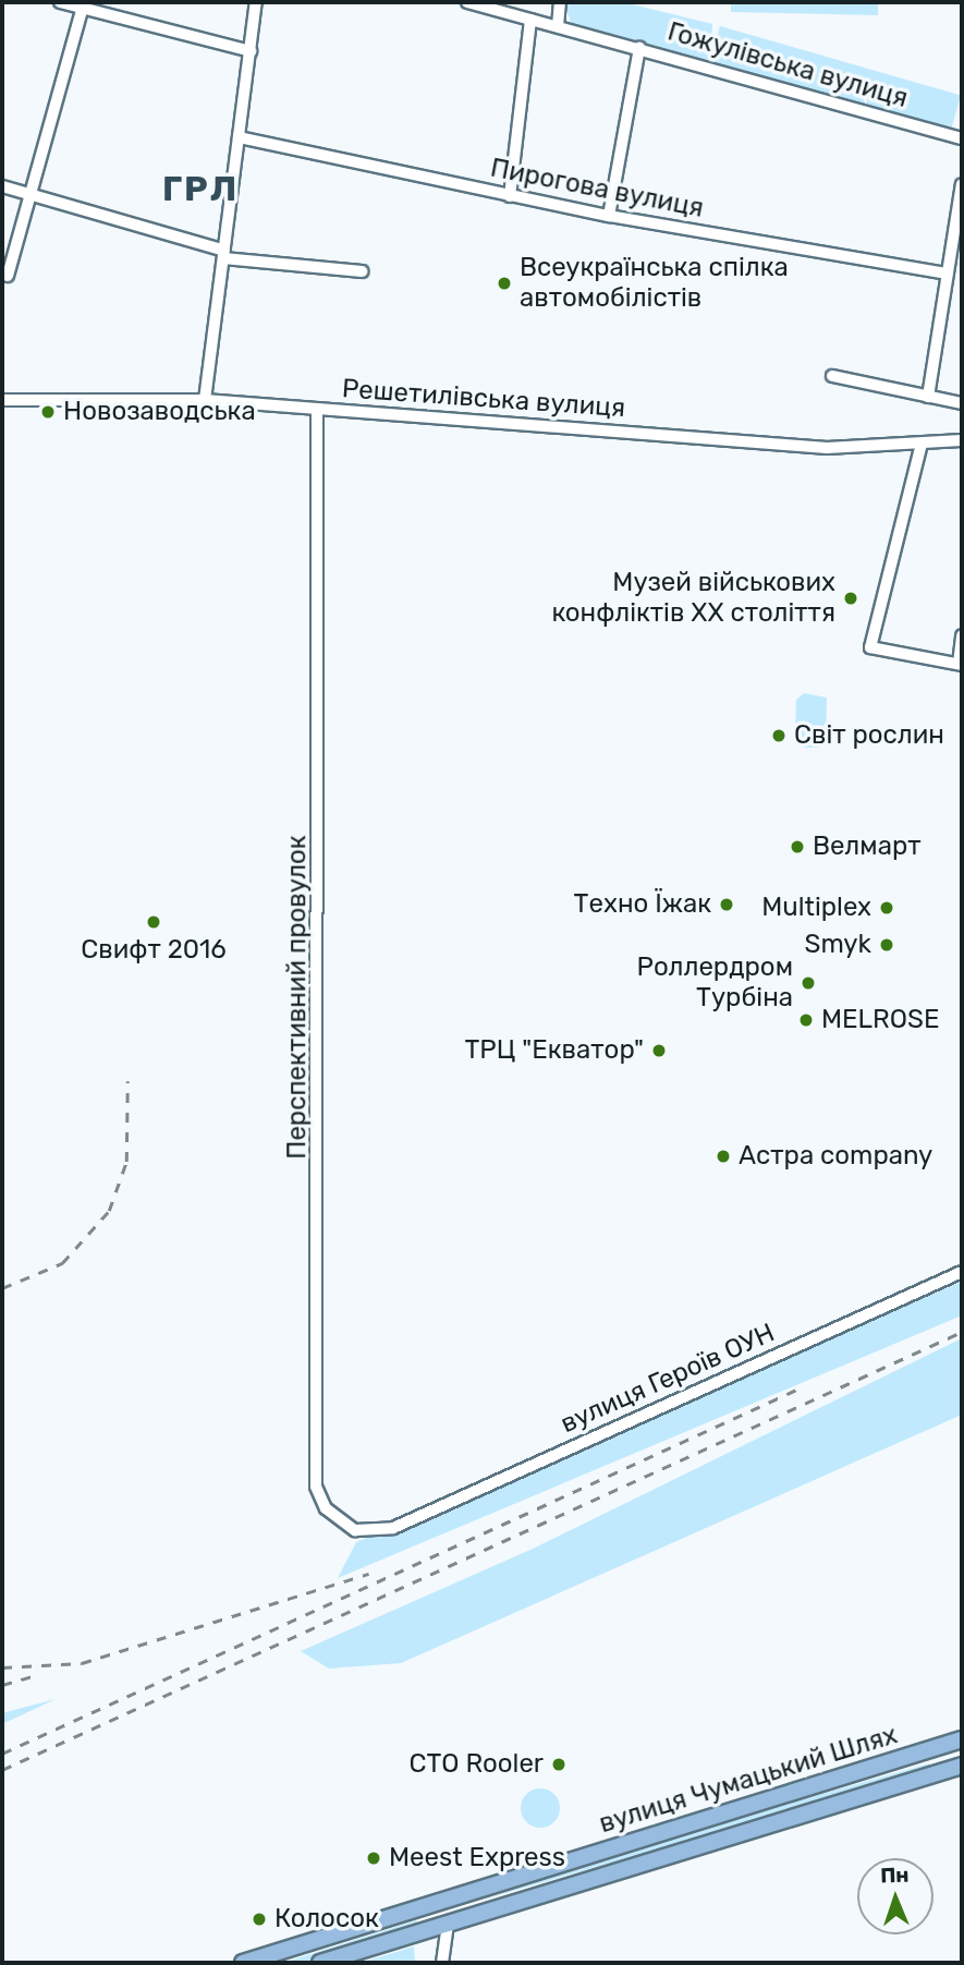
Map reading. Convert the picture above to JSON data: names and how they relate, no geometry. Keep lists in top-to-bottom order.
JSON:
{
  "streets": {
    "main road": ["вулиця Чумацький Шлях"],
    "street": [
      "Гожулівська вулиця",
      "Пирогова вулиця",
      "Решетилівська вулиця",
      "Перспективний провулок",
      "вулиця Героїв ОУН"
    ]
  },
  "crossings": [
    ["Решетилівська вулиця", "Перспективний провулок"],
    ["Перспективний провулок", "вулиця Героїв ОУН"]
  ],
  "districts": ["ГРЛ"],
  "places": [
    "Всеукраїнська спілка автомобілістів",
    "Новозаводська",
    "Музей військових конфліктів ХХ століття",
    "Світ рослин",
    "Велмарт",
    "Техно Їжак",
    "Multiplex",
    "Свифт 2016",
    "Smyk",
    "Роллердром Турбіна",
    "MELROSE",
    "ТРЦ \"Екватор\"",
    "Астра company",
    "СТО Rooler",
    "Meest Express",
    "Колосок"
  ],
  "north": "top"
}
